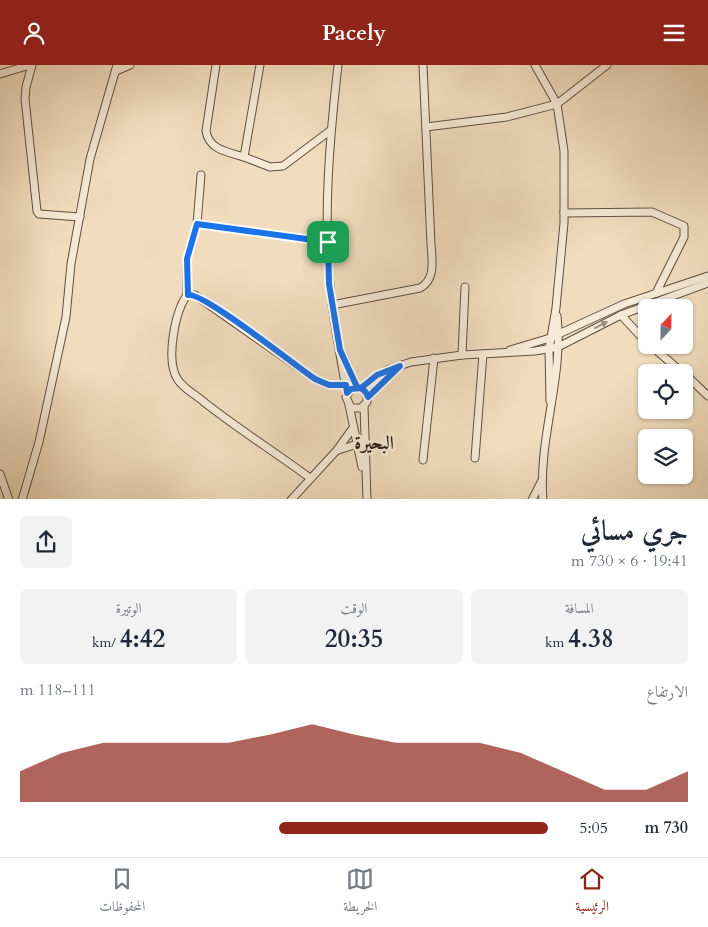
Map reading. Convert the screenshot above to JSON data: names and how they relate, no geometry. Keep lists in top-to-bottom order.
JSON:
{
  "districts": ["البحيرة"],
  "north": "top",
  "page": {
    "header": "Pacely",
    "heading": ["جري مسائي", "19:41 · 6 × 730 m"],
    "stats": [
      ["المسافة", "4.38 km"],
      ["الوقت", "20:35"],
      ["الوتيرة", "4:42 /km"]
    ],
    "chart": ["الارتفاع", "111–118 m"],
    "list": [
      {
        "name": "730 m",
        "note": "5:05"
      }
    ],
    "tabs": ["الرئيسية", "الخريطة", "المحفوظات"]
  }
}
